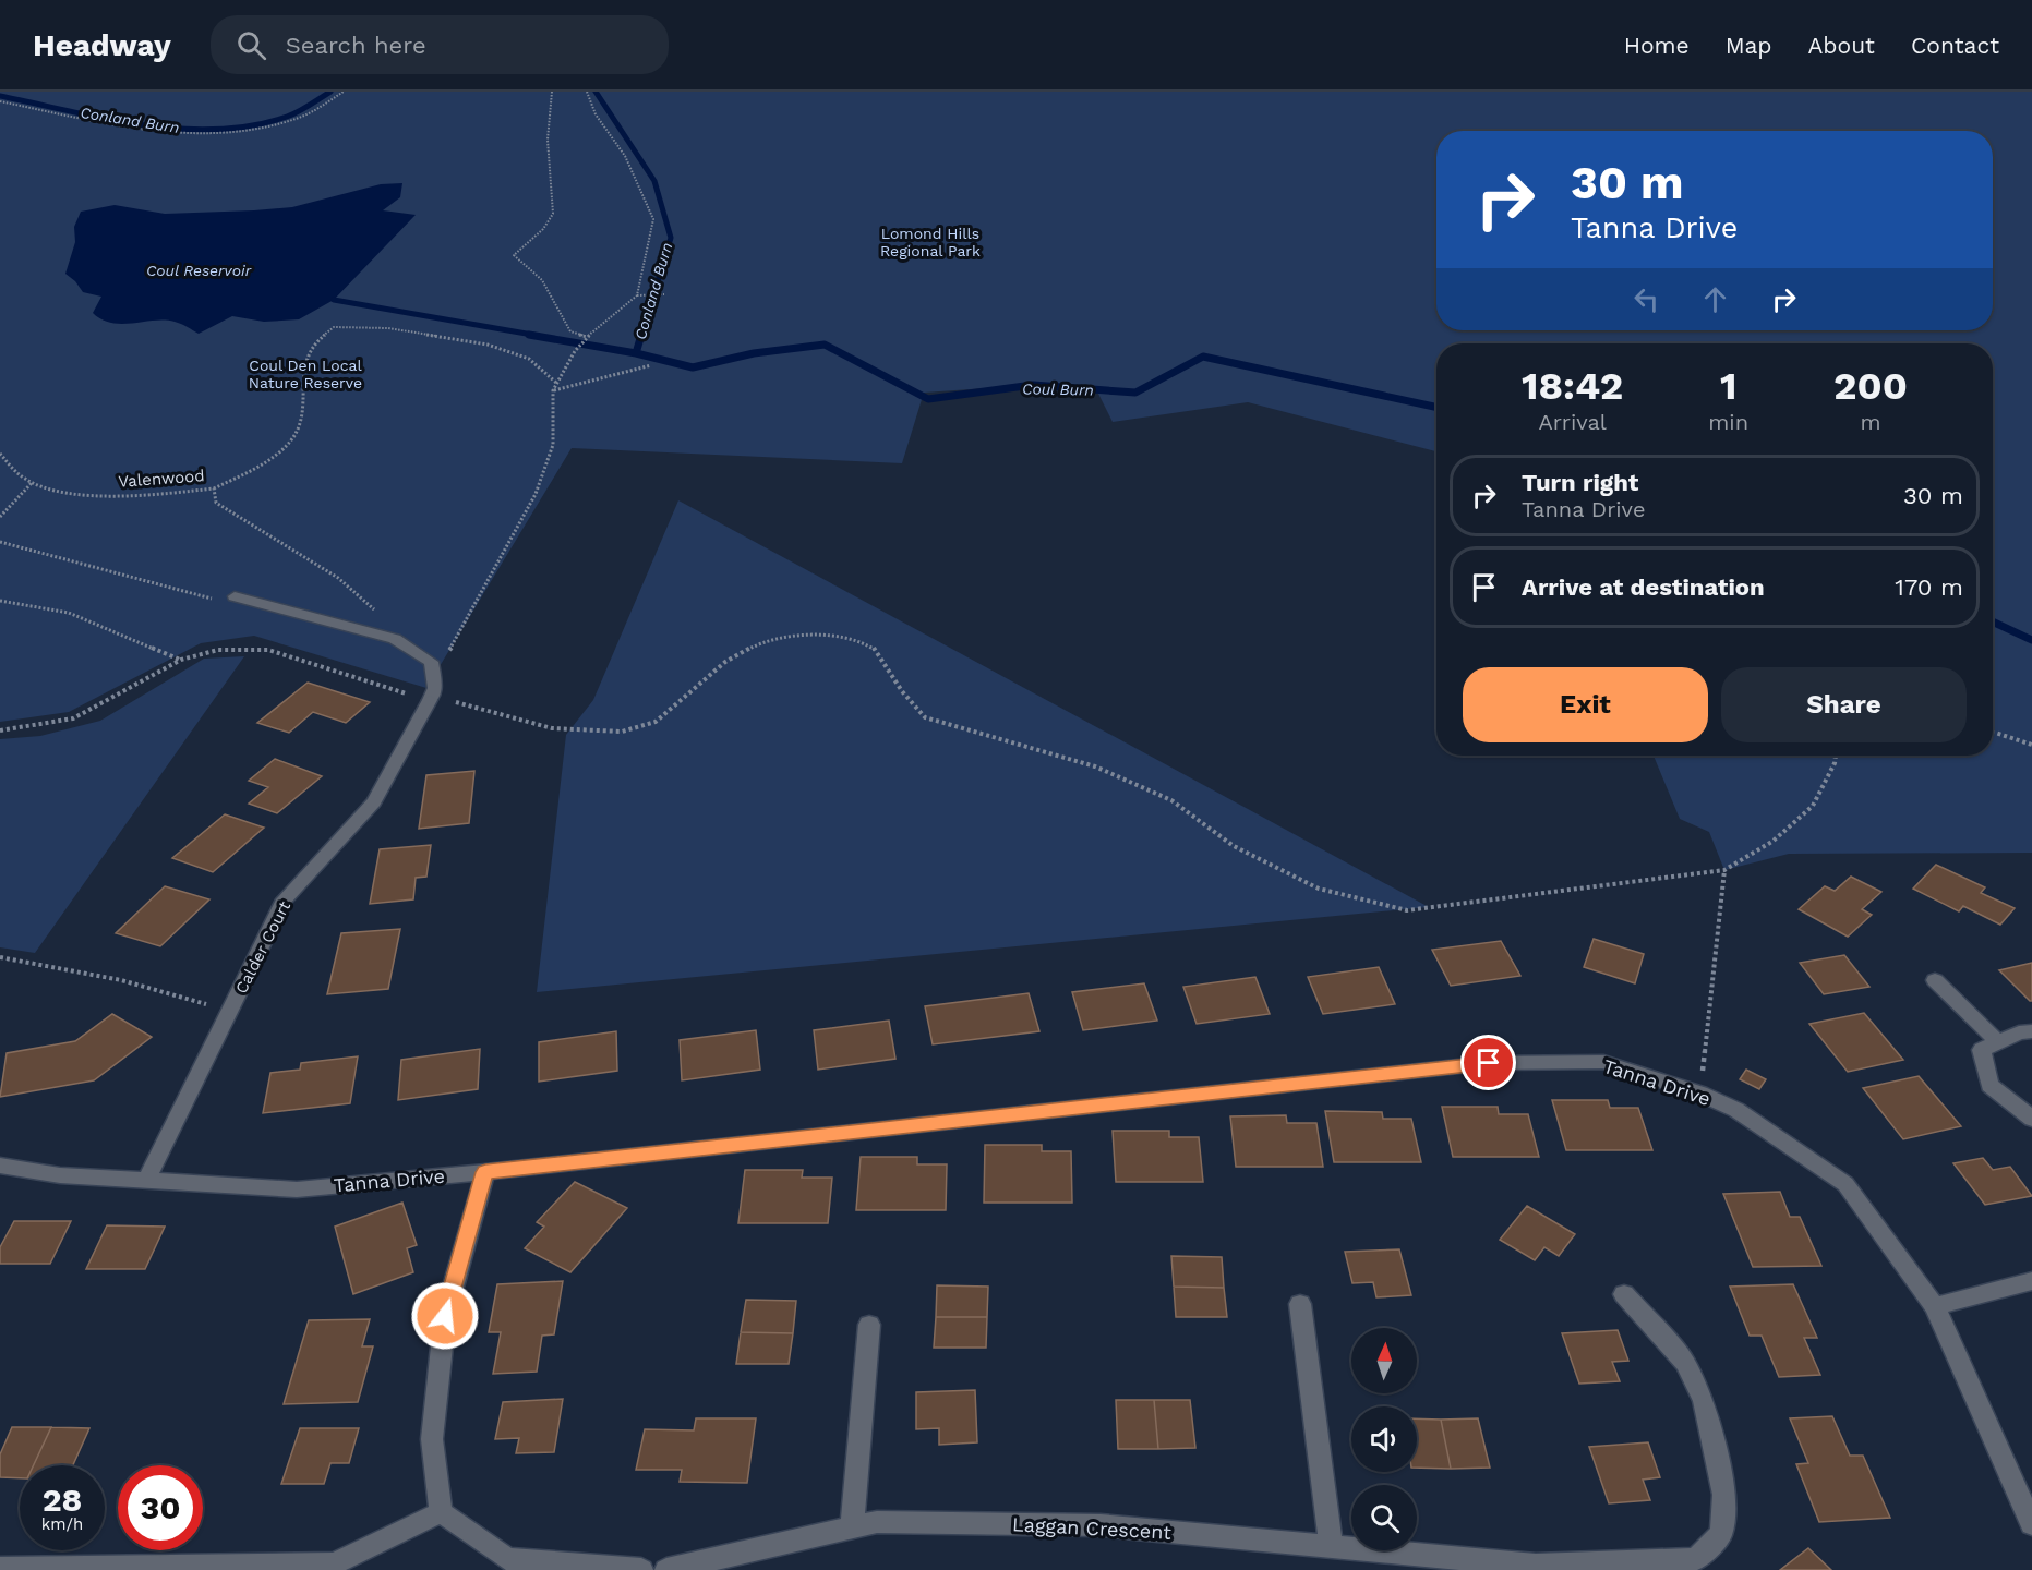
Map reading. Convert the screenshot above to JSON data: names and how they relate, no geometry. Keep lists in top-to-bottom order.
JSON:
{
  "streets": {
    "street": ["Calder Court", "Tanna Drive", "Laggan Crescent"],
    "path": ["Valenwood"]
  },
  "crossings": [
    ["Calder Court", "Tanna Drive"]
  ],
  "water": ["Conland Burn", "Coul Reservoir", "Coul Burn"],
  "parks": ["Lomond Hills Regional Park", "Coul Den Local Nature Reserve"],
  "north": "top",
  "page": {
    "header": "Headway",
    "search": "Search here",
    "nav": [
      "Home",
      "Map",
      "About",
      "Contact"
    ],
    "turn": ["30 m", "Tanna Drive"],
    "eta": [
      "18:42",
      "Arrival",
      "1",
      "min",
      "200",
      "m"
    ],
    "list": [
      {
        "name": "Turn right",
        "note": "Tanna Drive",
        "value": "30 m"
      },
      {
        "name": "Arrive at destination",
        "value": "170 m"
      }
    ],
    "buttons": ["Exit", "Share"],
    "speed": "28 km/h",
    "limit": "30"
  }
}
